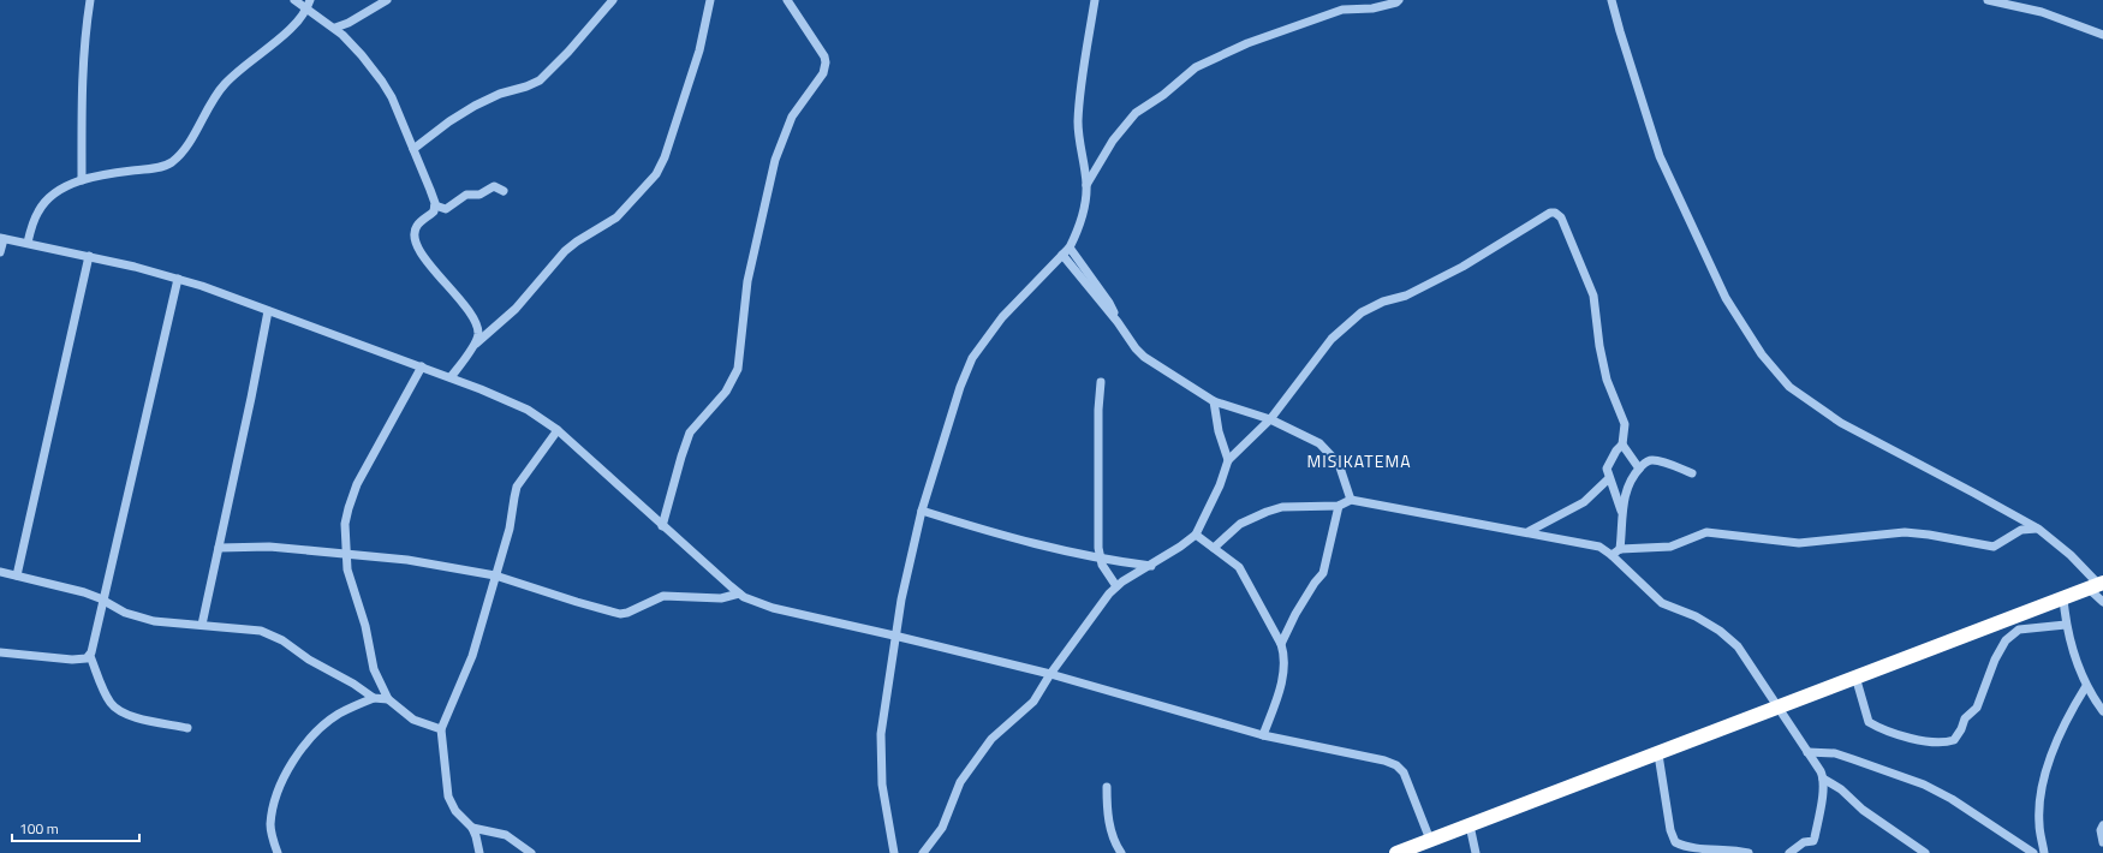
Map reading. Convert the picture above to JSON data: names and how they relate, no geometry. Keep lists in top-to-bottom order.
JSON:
{
  "districts": ["MISIKATEMA"],
  "scale_bar": "100 m"
}
